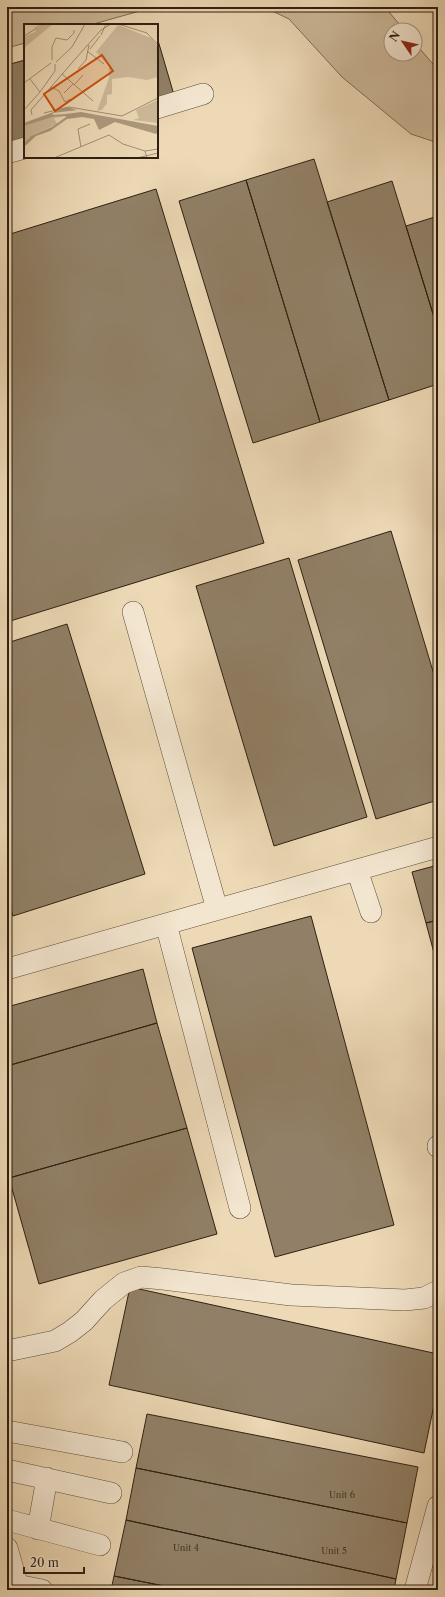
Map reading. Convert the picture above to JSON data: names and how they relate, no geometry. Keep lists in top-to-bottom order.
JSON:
{
  "house_numbers": ["Unit 6", "Unit 4", "Unit 5"],
  "scale_bar": "20 m",
  "north": "top left"
}
